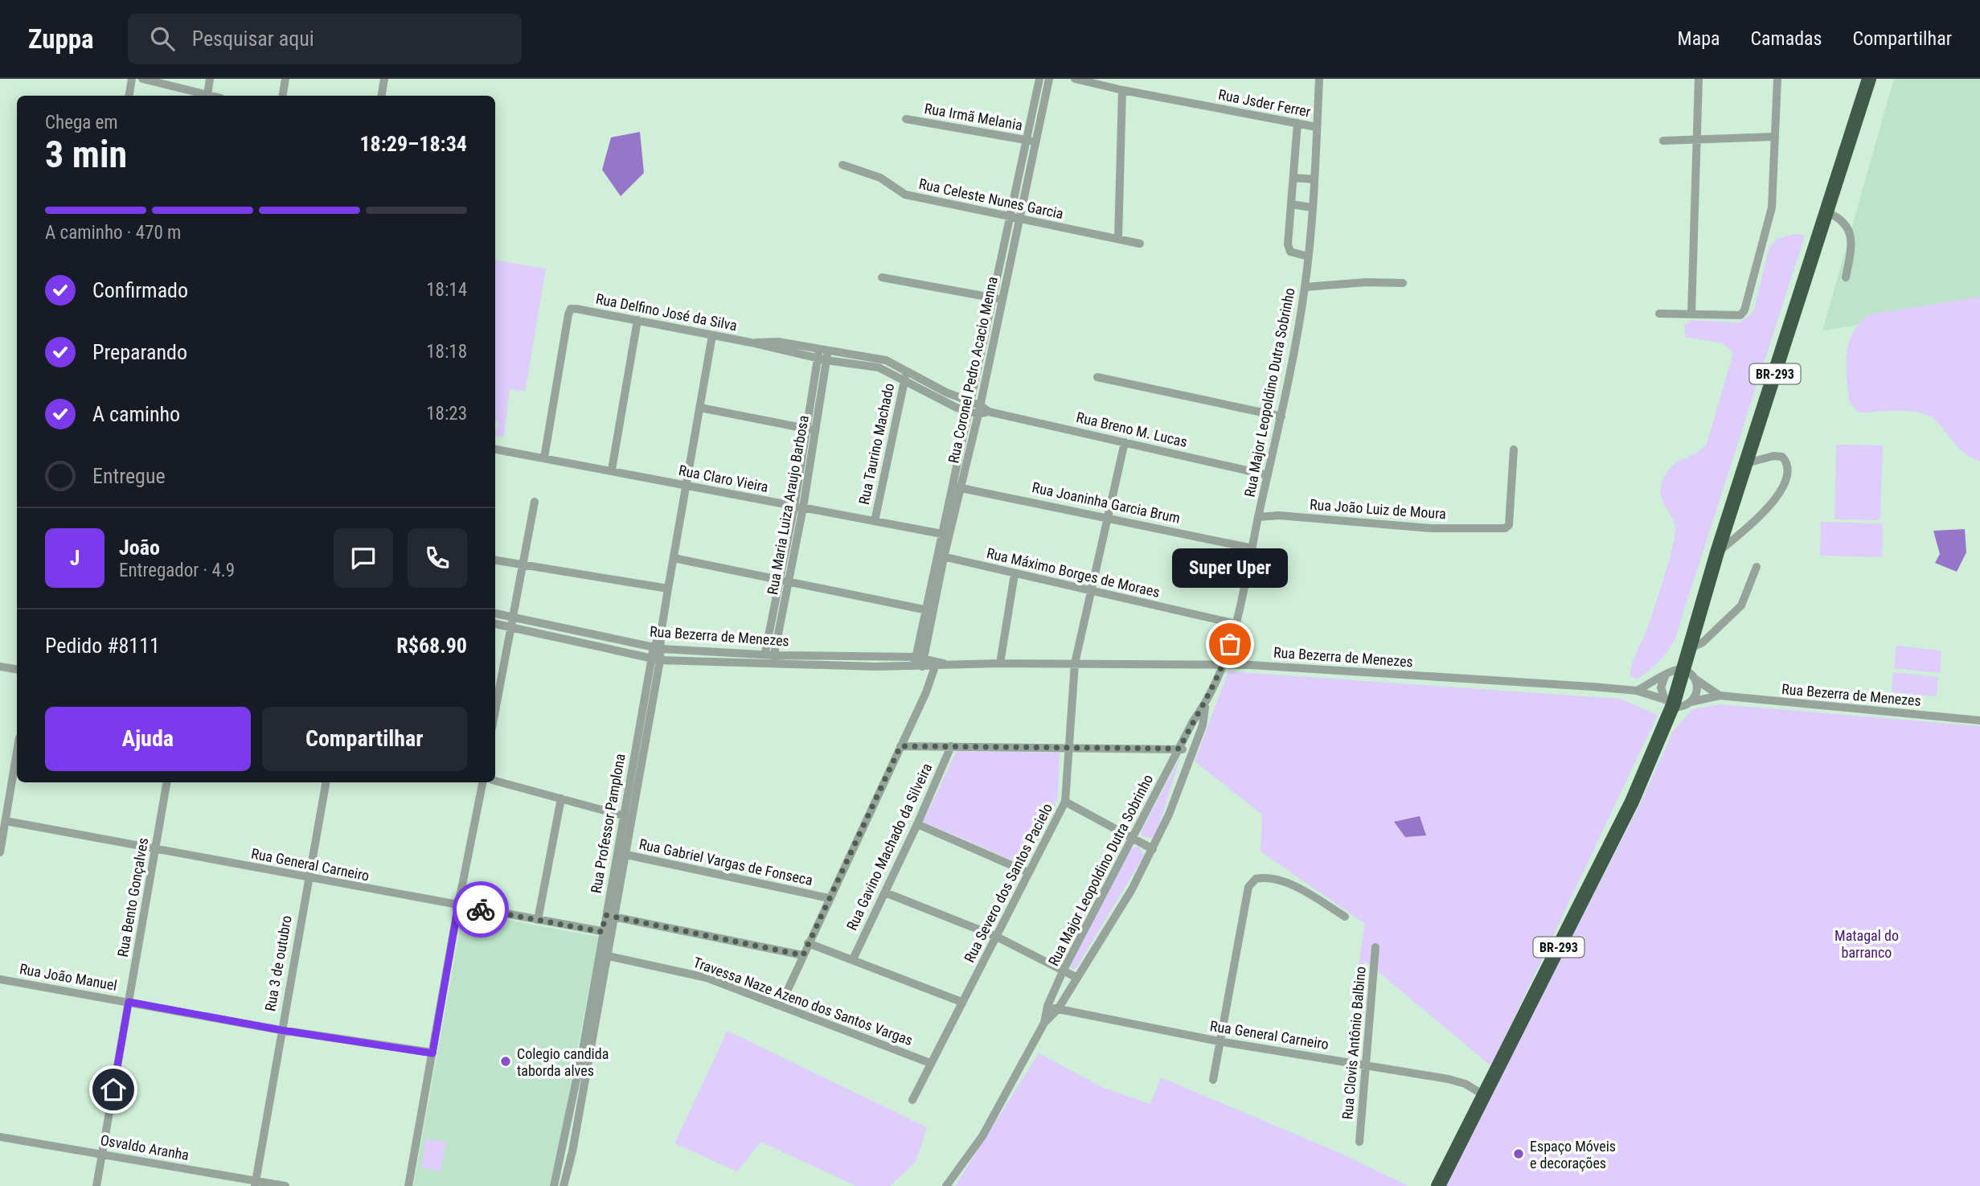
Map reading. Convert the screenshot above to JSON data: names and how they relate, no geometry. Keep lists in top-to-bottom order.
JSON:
{
  "streets": {
    "highway": ["BR-293"],
    "street": [
      "Rua Jsder Ferrer",
      "Rua Irmã Melania",
      "Rua Celeste Nunes Garcia",
      "Rua Delfino José da Silva",
      "Rua Coronel Pedro Acacio Menna",
      "Rua Major Leopoldino Dutra Sobrinho",
      "Rua Breno M. Lucas",
      "Rua Taurino Machado",
      "Rua Claro Vieira",
      "Rua Joaninha Garcia Brum",
      "Rua Maria Luiza Araujo Barbosa",
      "Rua João Luiz de Moura",
      "Rua Máximo Borges de Moraes",
      "Rua Bezerra de Menezes",
      "Rua Professor Pamplona",
      "Rua Gavino Machado da Silveira",
      "Rua Gabriel Vargas de Fonseca",
      "Rua General Carneiro",
      "Rua Severo dos Santos Pacielo",
      "Rua Bento Gonçalves",
      "Rua 3 de outubro",
      "Rua João Manuel",
      "Travessa Naze Azeno dos Santos Vargas",
      "Rua Clovis Antônio Balbino",
      "Osvaldo Aranha"
    ]
  },
  "crossings": [
    ["Rua Jsder Ferrer", "Rua Major Leopoldino Dutra Sobrinho"],
    ["Rua Irmã Melania", "Rua Coronel Pedro Acacio Menna"],
    ["Rua Celeste Nunes Garcia", "Rua Coronel Pedro Acacio Menna"],
    ["Rua Delfino José da Silva", "Rua Coronel Pedro Acacio Menna"],
    ["Rua Delfino José da Silva", "Rua Breno M. Lucas"],
    ["Rua Delfino José da Silva", "Rua Taurino Machado"],
    ["Rua Delfino José da Silva", "Rua Claro Vieira"],
    ["Rua Delfino José da Silva", "Rua Maria Luiza Araujo Barbosa"],
    ["Rua Delfino José da Silva", "Rua Professor Pamplona"],
    ["Rua Coronel Pedro Acacio Menna", "Rua Breno M. Lucas"],
    ["Rua Coronel Pedro Acacio Menna", "Rua Claro Vieira"],
    ["Rua Coronel Pedro Acacio Menna", "Rua Joaninha Garcia Brum"],
    ["Rua Coronel Pedro Acacio Menna", "Rua Máximo Borges de Moraes"],
    ["Rua Coronel Pedro Acacio Menna", "Rua Bezerra de Menezes"],
    ["BR-293", "Rua Bezerra de Menezes"],
    ["BR-293", "Rua General Carneiro"],
    ["Rua Major Leopoldino Dutra Sobrinho", "Rua Breno M. Lucas"],
    ["Rua Major Leopoldino Dutra Sobrinho", "Rua Joaninha Garcia Brum"],
    ["Rua Major Leopoldino Dutra Sobrinho", "Rua João Luiz de Moura"],
    ["Rua Major Leopoldino Dutra Sobrinho", "Rua Máximo Borges de Moraes"],
    ["Rua Major Leopoldino Dutra Sobrinho", "Rua Bezerra de Menezes"],
    ["Rua Major Leopoldino Dutra Sobrinho", "Rua General Carneiro"],
    ["Rua Breno M. Lucas", "Rua Severo dos Santos Pacielo"],
    ["Rua Taurino Machado", "Rua Claro Vieira"],
    ["Rua Claro Vieira", "Rua Maria Luiza Araujo Barbosa"],
    ["Rua Claro Vieira", "Rua Professor Pamplona"],
    ["Rua Joaninha Garcia Brum", "Rua Severo dos Santos Pacielo"],
    ["Rua Maria Luiza Araujo Barbosa", "Rua Bezerra de Menezes"],
    ["Rua Máximo Borges de Moraes", "Rua Severo dos Santos Pacielo"],
    ["Rua Bezerra de Menezes", "Rua Professor Pamplona"],
    ["Rua Bezerra de Menezes", "Rua Severo dos Santos Pacielo"],
    ["Rua Professor Pamplona", "Rua Gabriel Vargas de Fonseca"],
    ["Rua Professor Pamplona", "Rua General Carneiro"],
    ["Rua Professor Pamplona", "Travessa Naze Azeno dos Santos Vargas"],
    ["Rua General Carneiro", "Rua Bento Gonçalves"],
    ["Rua General Carneiro", "Rua 3 de outubro"],
    ["Rua General Carneiro", "Rua Clovis Antônio Balbino"],
    ["Rua Severo dos Santos Pacielo", "Travessa Naze Azeno dos Santos Vargas"],
    ["Rua Bento Gonçalves", "Rua João Manuel"],
    ["Rua Bento Gonçalves", "Osvaldo Aranha"],
    ["Rua 3 de outubro", "Rua João Manuel"],
    ["Rua 3 de outubro", "Osvaldo Aranha"]
  ],
  "parks": ["Matagal do barranco"],
  "places": ["Super Uper", "Colegio candida taborda alves", "Espaço Móveis e decorações"],
  "page": {
    "header": "Zuppa",
    "search": "Pesquisar aqui",
    "nav": ["Mapa", "Camadas", "Compartilhar"],
    "heading": ["3 min", "Chega em", "18:29–18:34"],
    "panel": [
      "João",
      "Entregador · 4.9",
      "Pedido #8111",
      "R$68.90"
    ],
    "bar": "A caminho · 470 m",
    "list": [
      ["Confirmado", "18:14"],
      ["Preparando", "18:18"],
      ["A caminho", "18:23"],
      "Entregue"
    ],
    "round": "J",
    "bubble": "Super Uper",
    "buttons": ["Ajuda", "Compartilhar"]
  }
}
